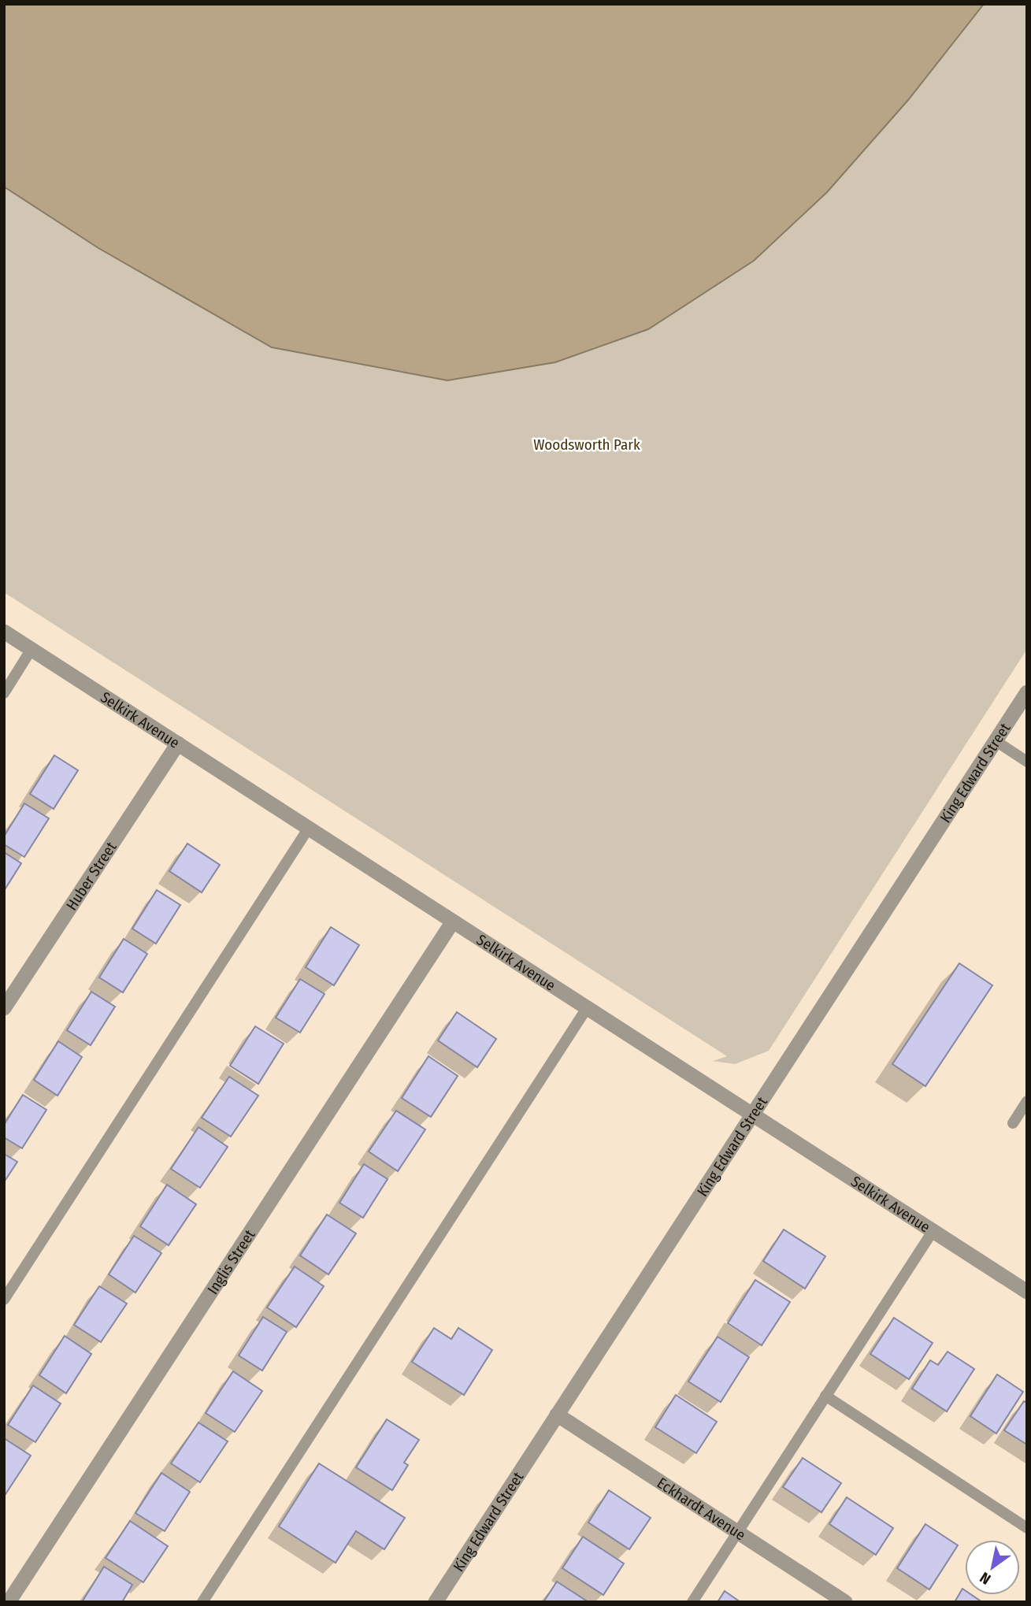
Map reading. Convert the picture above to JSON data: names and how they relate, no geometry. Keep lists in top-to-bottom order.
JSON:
{
  "streets": {
    "street": [
      "Selkirk Avenue",
      "King Edward Street",
      "Huber Street",
      "Inglis Street",
      "Eckhardt Avenue"
    ]
  },
  "crossings": [
    ["Selkirk Avenue", "King Edward Street"],
    ["Selkirk Avenue", "Huber Street"],
    ["Selkirk Avenue", "Inglis Street"],
    ["King Edward Street", "Eckhardt Avenue"]
  ],
  "parks": ["Woodsworth Park"],
  "north": "bottom left"
}
